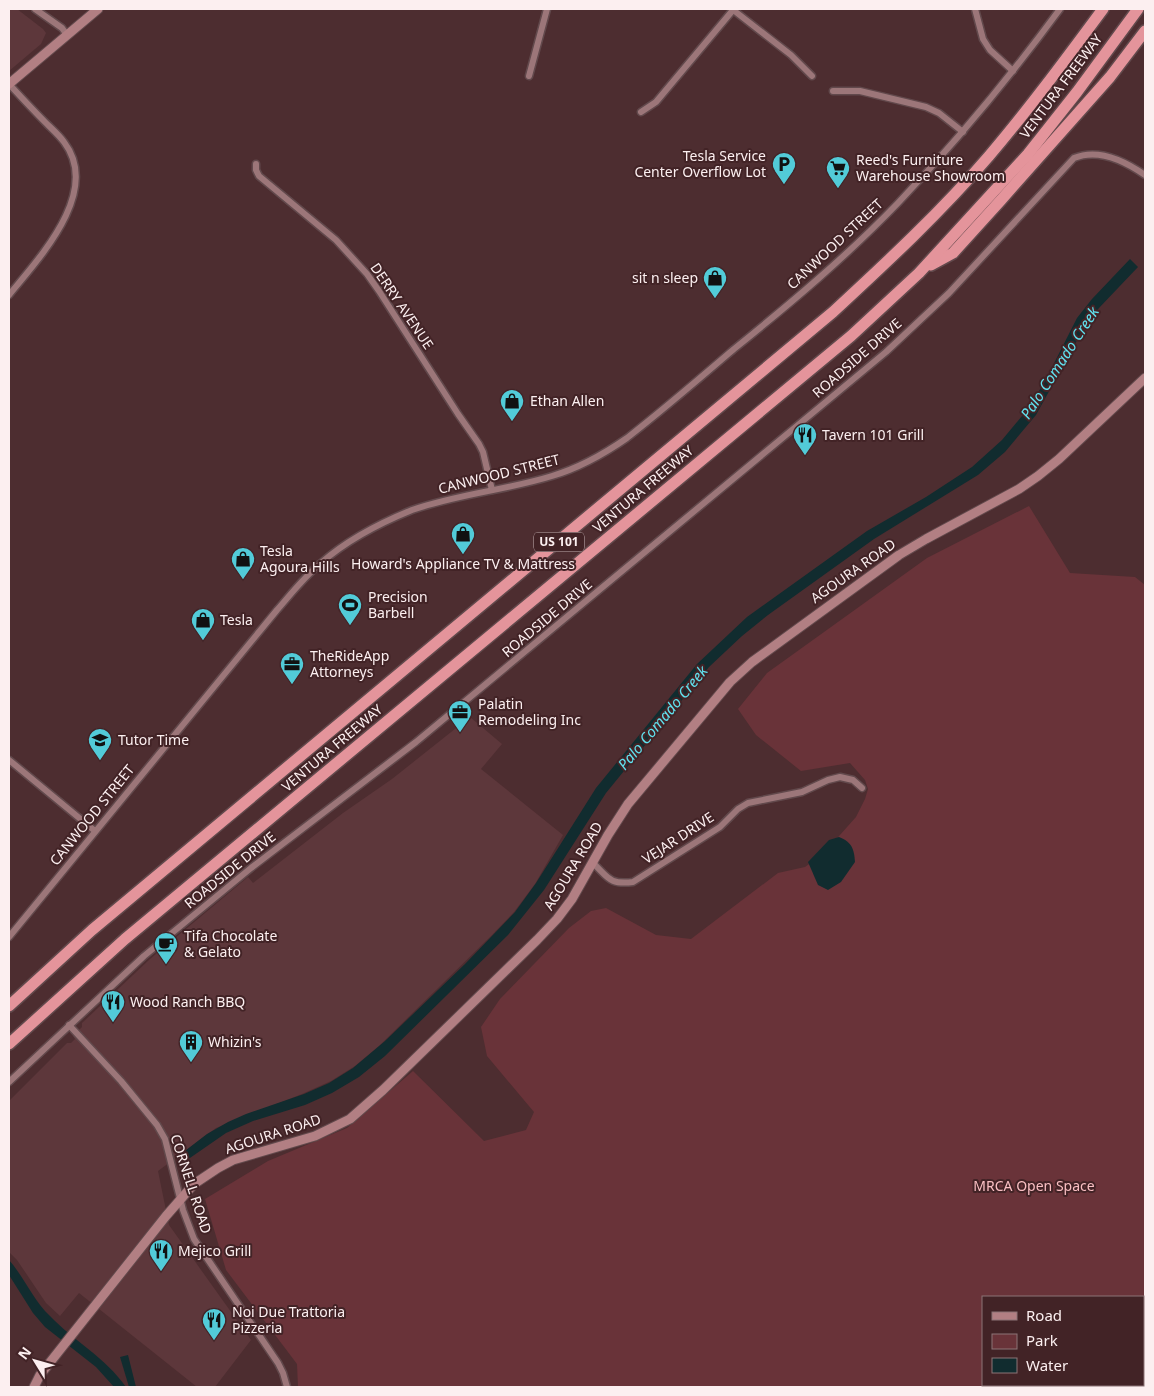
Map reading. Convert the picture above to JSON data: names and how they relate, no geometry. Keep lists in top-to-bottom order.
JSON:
{
  "streets": {
    "highway": ["VENTURA FREEWAY", "US 101"],
    "main road": ["AGOURA ROAD"],
    "street": [
      "CANWOOD STREET",
      "DERRY AVENUE",
      "ROADSIDE DRIVE",
      "VEJAR DRIVE",
      "CORNELL ROAD"
    ]
  },
  "crossings": [
    ["CANWOOD STREET", "DERRY AVENUE"],
    ["ROADSIDE DRIVE", "CORNELL ROAD"],
    ["AGOURA ROAD", "VEJAR DRIVE"],
    ["AGOURA ROAD", "CORNELL ROAD"]
  ],
  "water": ["Palo Comado Creek"],
  "parks": ["MRCA Open Space"],
  "places": {
    "parking": ["Tesla Service Center Overflow Lot"],
    "supermarket": ["Reed's Furniture Warehouse Showroom"],
    "shop": [
      "sit n sleep",
      "Ethan Allen",
      "Howard's Appliance TV & Mattress",
      "Tesla Agoura Hills",
      "Tesla"
    ],
    "restaurant": [
      "Tavern 101 Grill",
      "Wood Ranch BBQ",
      "Mejico Grill",
      "Noi Due Trattoria Pizzeria"
    ],
    "sports": ["Precision Barbell"],
    "office": ["TheRideApp Attorneys", "Palatin Remodeling Inc"],
    "school or university": ["Tutor Time"],
    "cafe": ["Tifa Chocolate & Gelato"],
    "building": ["Whizin's"]
  },
  "legend": ["Road", "Park", "Water"],
  "north": "top left"
}
